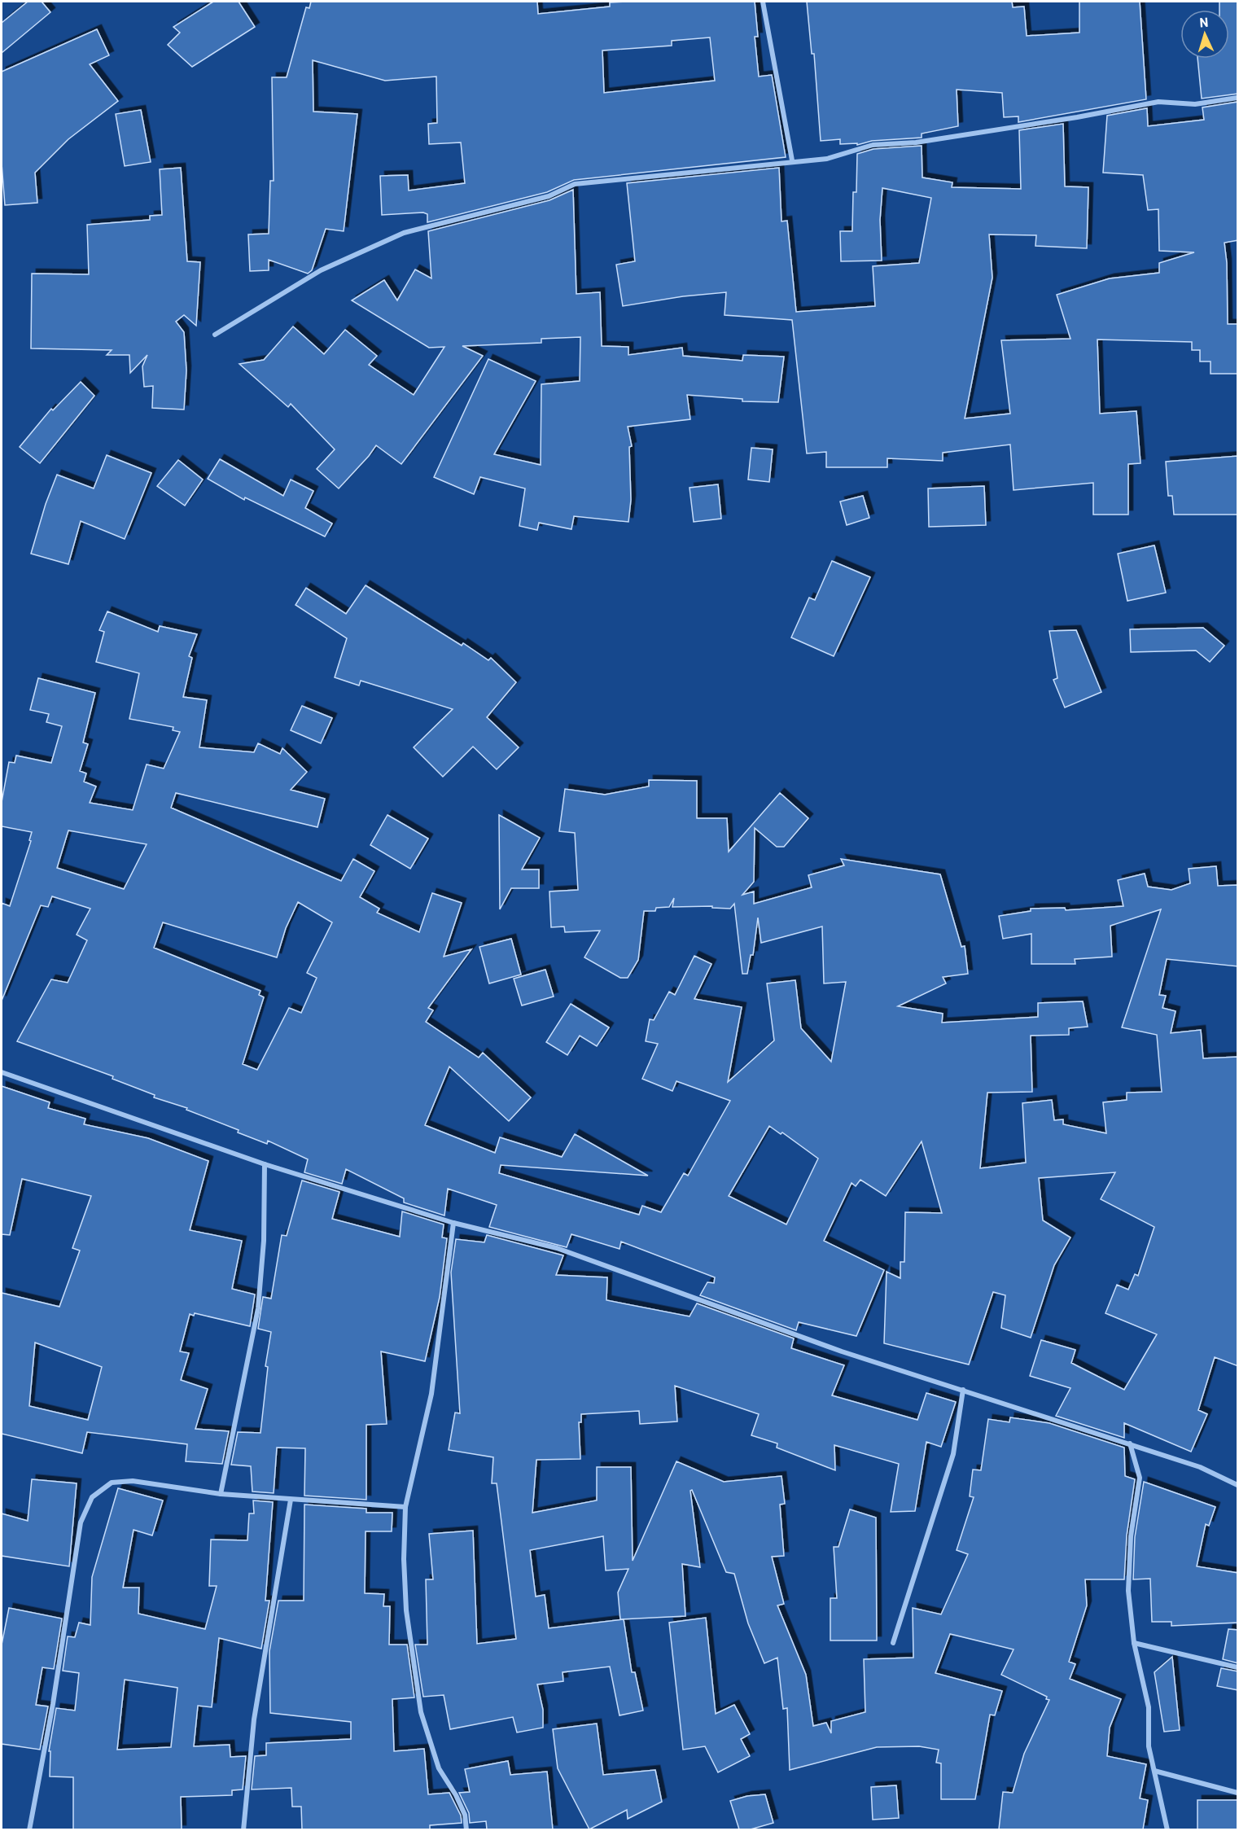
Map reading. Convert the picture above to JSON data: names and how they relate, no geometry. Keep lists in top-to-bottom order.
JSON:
{
  "north": "top"
}
